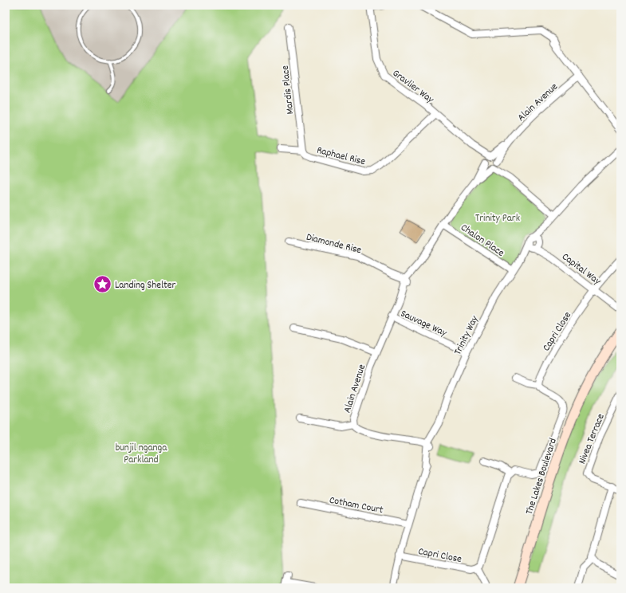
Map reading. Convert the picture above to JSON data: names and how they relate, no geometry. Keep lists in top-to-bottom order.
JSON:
{
  "streets": {
    "street": [
      "Gravlier Way",
      "Mardis Place",
      "Alain Avenue",
      "Raphael Rise",
      "Chalon Place",
      "Diamonde Rise",
      "Capital Way",
      "Sauvage Way",
      "Capri Close",
      "Trinity Way",
      "Nivea Terrace",
      "The Lakes Boulevard",
      "Cotham Court"
    ]
  },
  "crossings": [
    ["Gravlier Way", "Alain Avenue"],
    ["Gravlier Way", "Raphael Rise"],
    ["Mardis Place", "Raphael Rise"],
    ["Alain Avenue", "Chalon Place"],
    ["Alain Avenue", "Diamonde Rise"],
    ["Alain Avenue", "Sauvage Way"],
    ["Alain Avenue", "Trinity Way"],
    ["Chalon Place", "Trinity Way"],
    ["Capital Way", "Capri Close"],
    ["Capital Way", "Trinity Way"],
    ["Sauvage Way", "Trinity Way"],
    ["Capri Close", "Trinity Way"],
    ["Trinity Way", "Cotham Court"]
  ],
  "parks": ["Trinity Park", "bunjil nganga Parkland"],
  "places": {
    "place": ["Landing Shelter"]
  }
}
